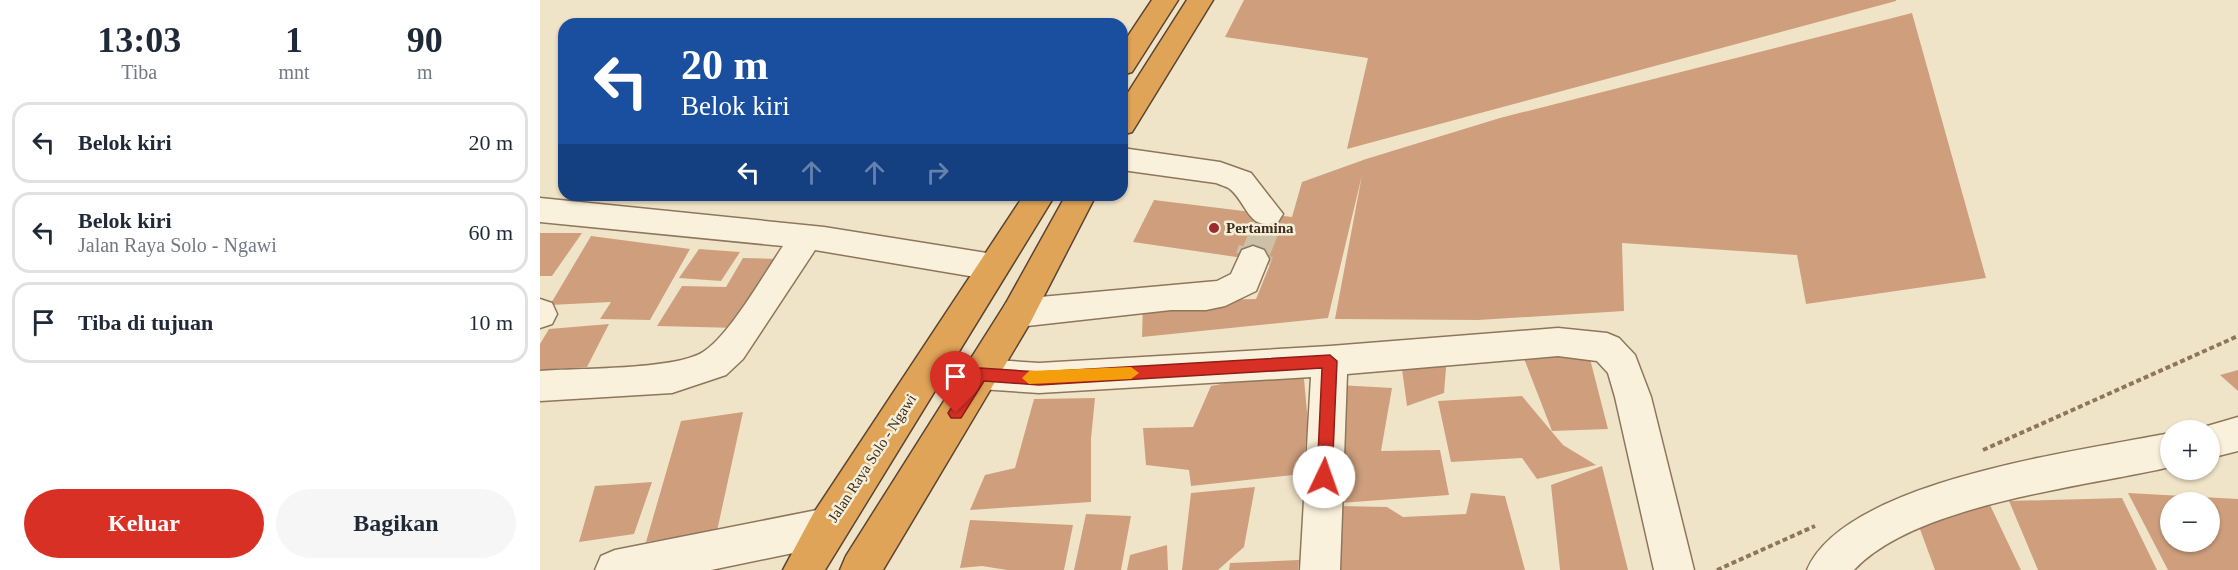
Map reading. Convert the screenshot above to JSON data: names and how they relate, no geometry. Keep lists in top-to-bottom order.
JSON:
{
  "streets": {
    "highway": ["Jalan Raya Solo - Ngawi"]
  },
  "places": ["Pertamina"],
  "page": {
    "eta": [
      "13:03",
      "Tiba",
      "1",
      "mnt",
      "90",
      "m"
    ],
    "turn": ["20 m", "Belok kiri"],
    "list": [
      {
        "name": "Belok kiri",
        "value": "20 m"
      },
      {
        "name": "Belok kiri",
        "note": "Jalan Raya Solo - Ngawi",
        "value": "60 m"
      },
      {
        "name": "Tiba di tujuan",
        "value": "10 m"
      }
    ],
    "map_buttons": ["+", "−"],
    "buttons": ["Keluar", "Bagikan"]
  }
}
